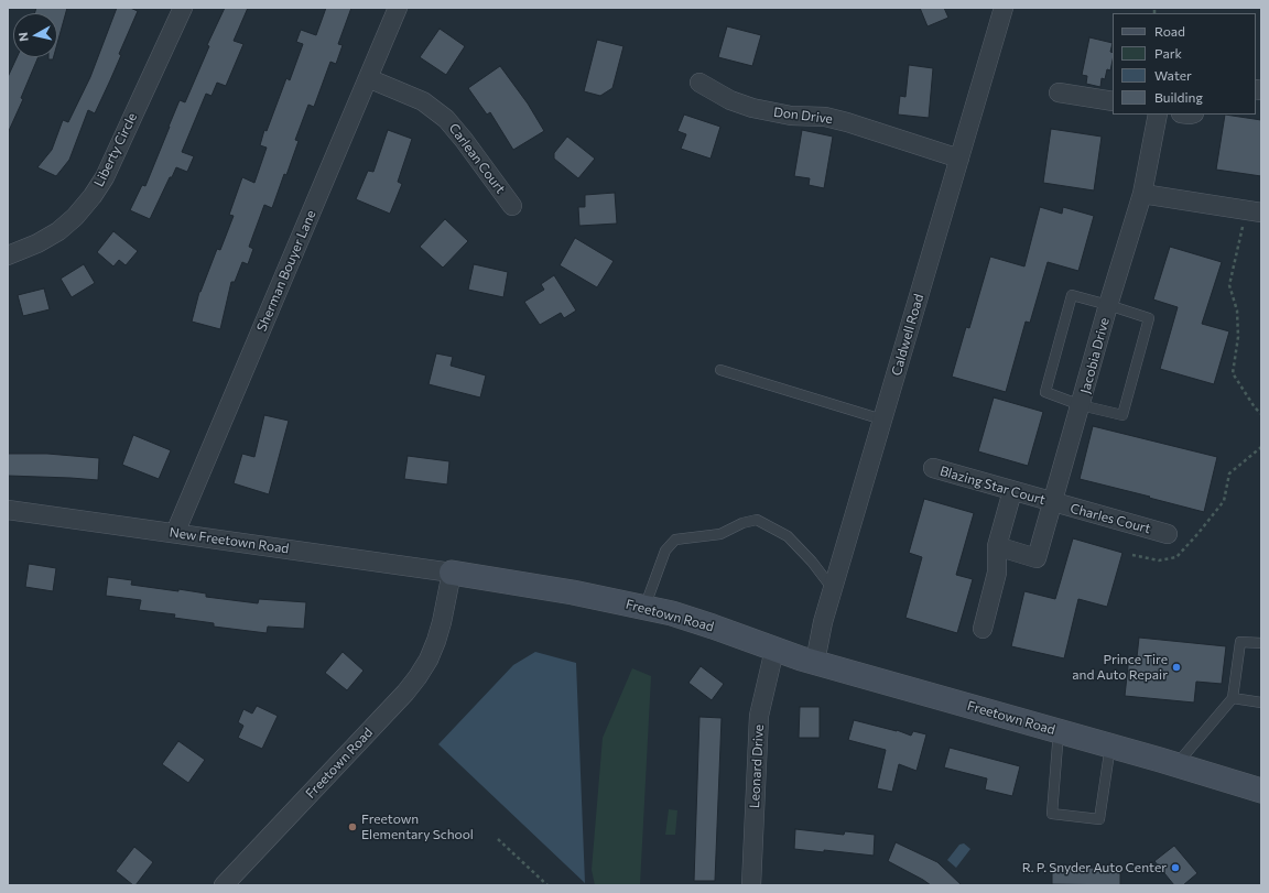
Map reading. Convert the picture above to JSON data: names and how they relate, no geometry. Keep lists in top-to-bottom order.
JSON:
{
  "streets": {
    "street": [
      "Don Drive",
      "Liberty Circle",
      "Carlean Court",
      "Sherman Bouyer Lane",
      "Caldwell Road",
      "Jacobia Drive",
      "Blazing Star Court",
      "Charles Court",
      "New Freetown Road",
      "Freetown Road",
      "Leonard Drive"
    ]
  },
  "crossings": [
    ["Don Drive", "Caldwell Road"],
    ["Carlean Court", "Sherman Bouyer Lane"],
    ["Sherman Bouyer Lane", "New Freetown Road"],
    ["Caldwell Road", "Freetown Road"],
    ["Jacobia Drive", "Blazing Star Court"],
    ["Jacobia Drive", "Charles Court"],
    ["Blazing Star Court", "Charles Court"],
    ["New Freetown Road", "Freetown Road"],
    ["Freetown Road", "Leonard Drive"]
  ],
  "places": ["Prince Tire and Auto Repair", "Freetown Elementary School", "R. P. Snyder Auto Center"],
  "legend": [
    "Road",
    "Park",
    "Water",
    "Building"
  ],
  "north": "left"
}
